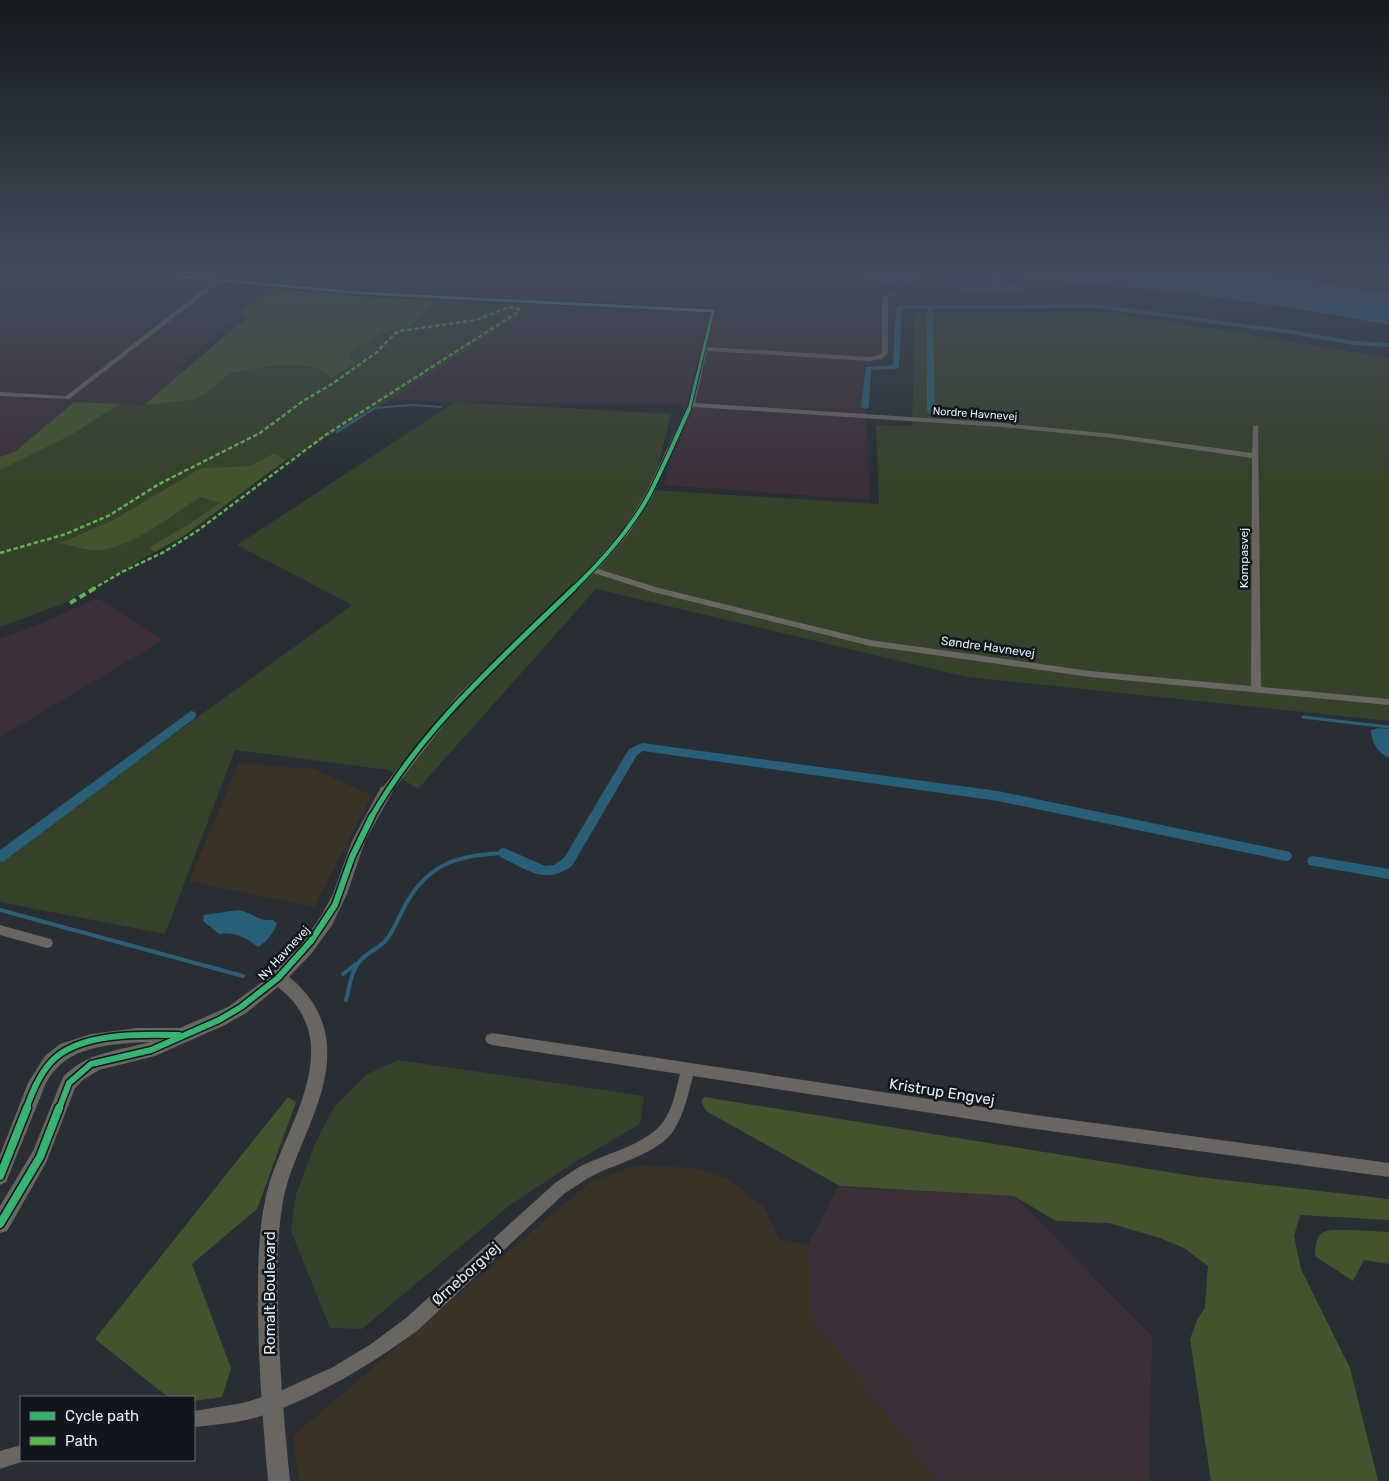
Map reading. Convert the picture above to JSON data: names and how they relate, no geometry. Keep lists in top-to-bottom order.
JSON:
{
  "streets": {
    "street": [
      "Nordre Havnevej",
      "Kompasvej",
      "Søndre Havnevej",
      "Ny Havnevej",
      "Kristrup Engvej",
      "Ørneborgvej",
      "Romalt Boulevard"
    ]
  },
  "crossings": [
    ["Nordre Havnevej", "Kompasvej"],
    ["Kompasvej", "Søndre Havnevej"],
    ["Ny Havnevej", "Romalt Boulevard"],
    ["Kristrup Engvej", "Ørneborgvej"],
    ["Ørneborgvej", "Romalt Boulevard"]
  ],
  "legend": ["Cycle path", "Path"]
}
